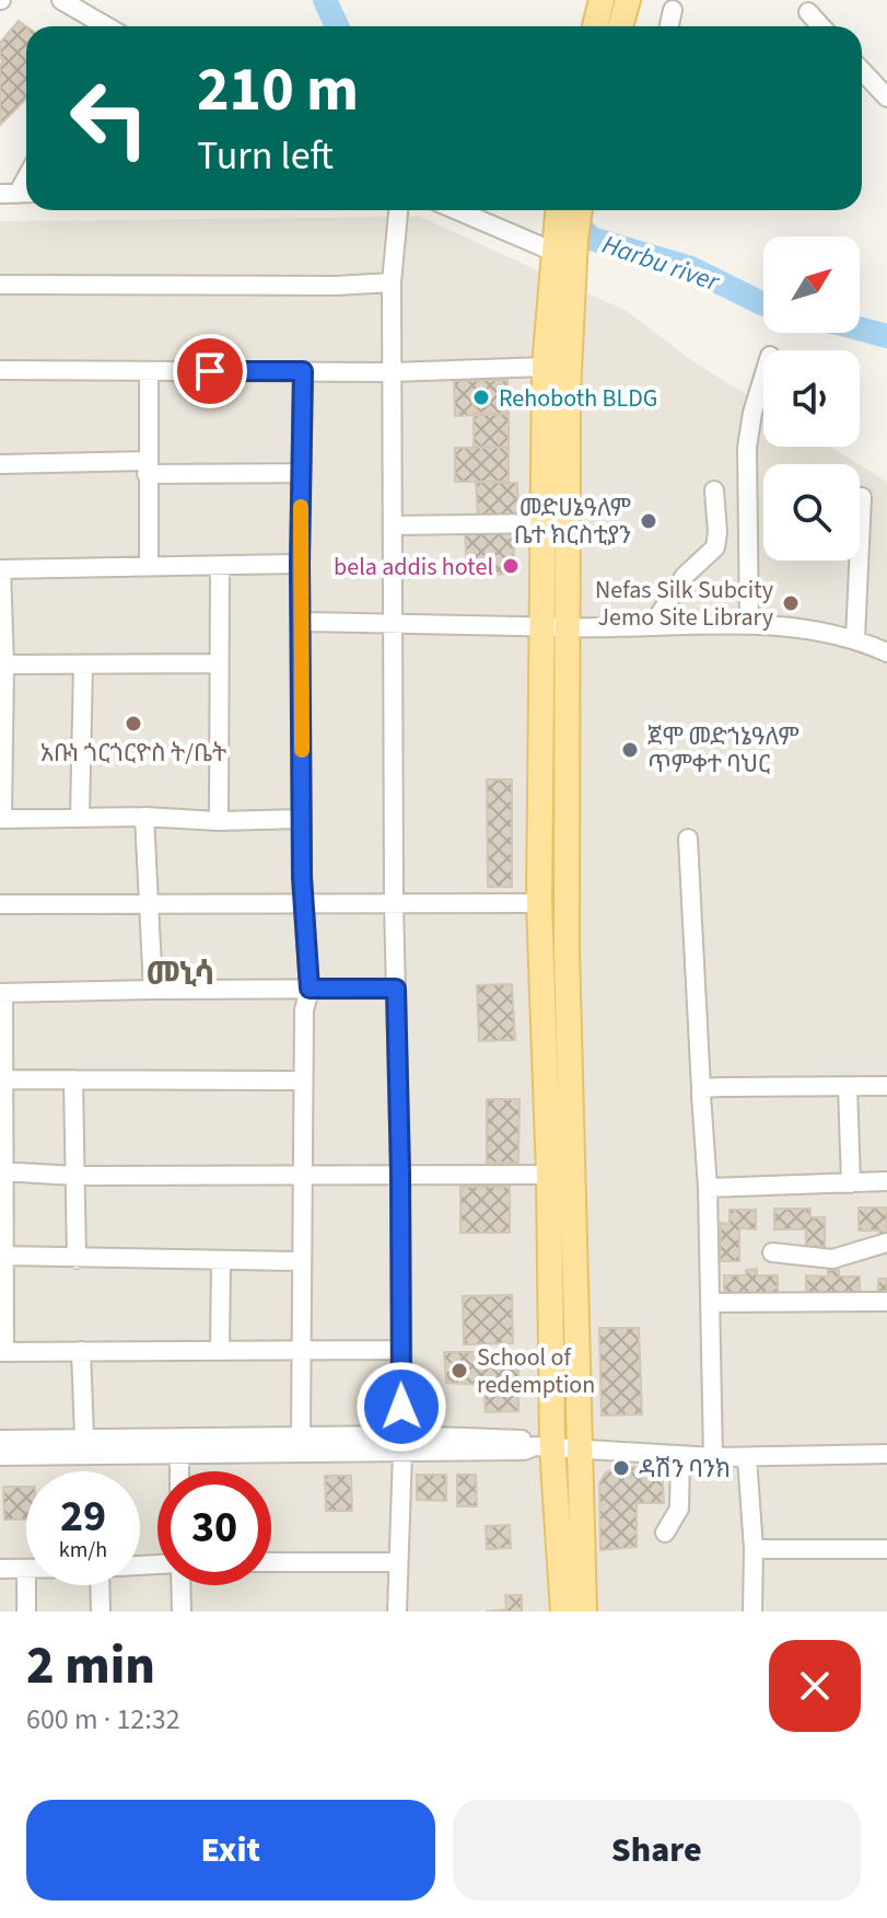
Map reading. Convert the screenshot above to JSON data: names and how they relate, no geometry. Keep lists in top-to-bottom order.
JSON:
{
  "districts": ["መኒሳ"],
  "water": ["Harbu river"],
  "places": [
    "Rehoboth BLDG",
    "መድሀኔዓለም ቤተ ክርስቲያን",
    "bela addis hotel",
    "Nefas Silk Subcity Jemo Site Library",
    "አቡነ ጎርጎርዮስ ት/ቤት",
    "ጀሞ መድኀኔዓለም ጥምቀተ ባህር",
    "School of redemption",
    "ዳሽን ባንክ"
  ],
  "north": "top right",
  "page": {
    "turn": ["210 m", "Turn left"],
    "speed": "29 km/h",
    "limit": "30",
    "heading": ["2 min", "600 m · 12:32"],
    "buttons": ["Exit", "Share"]
  }
}
